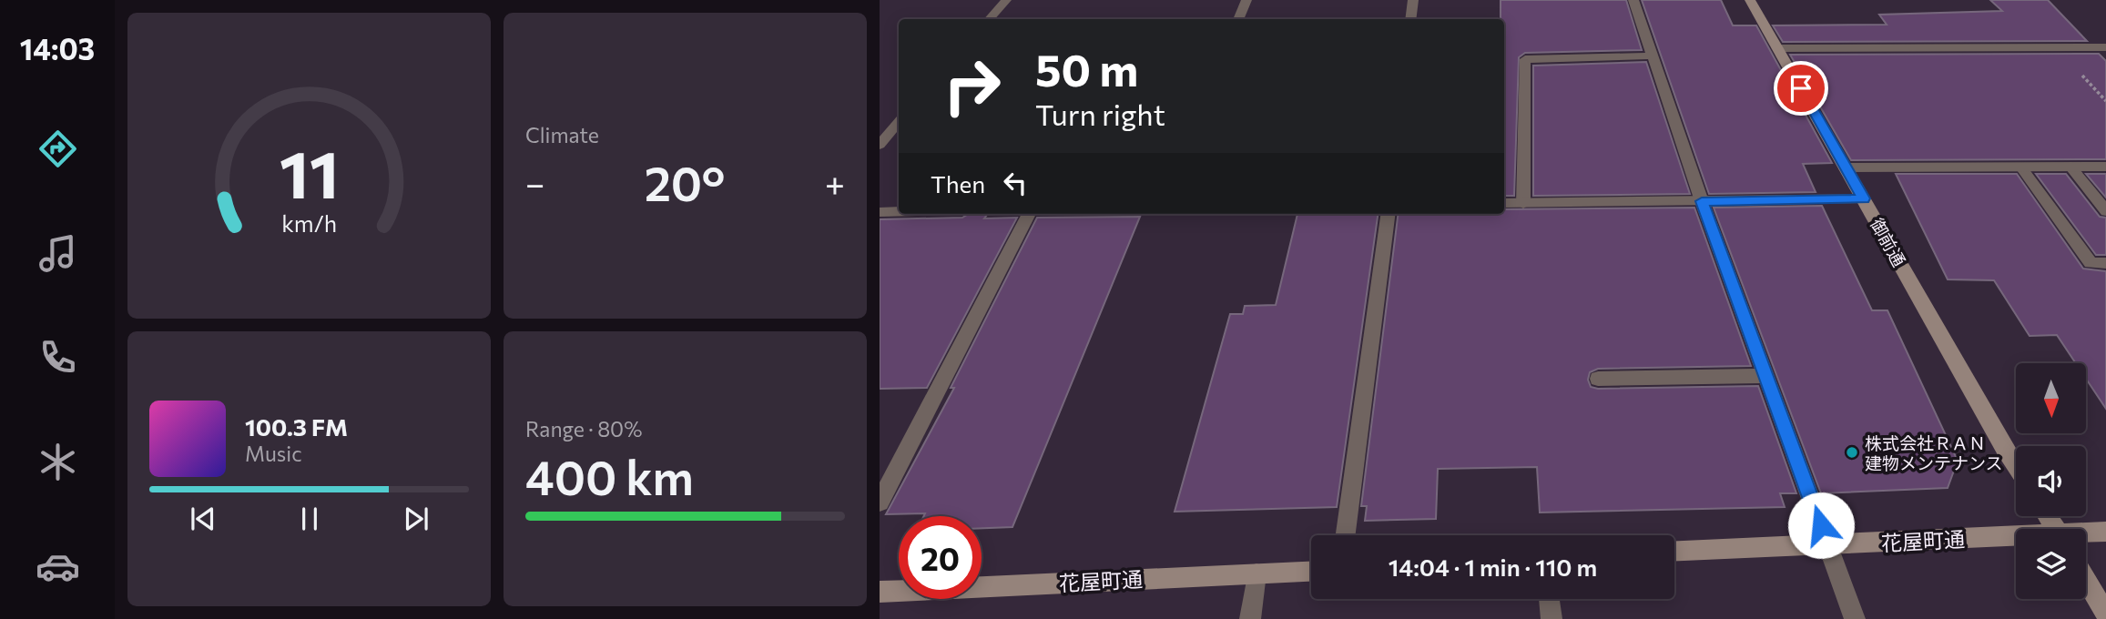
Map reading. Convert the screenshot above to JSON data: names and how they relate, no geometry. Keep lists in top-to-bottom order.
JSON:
{
  "streets": {
    "street": ["御前通", "花屋町通"]
  },
  "places": ["株式会社ＲＡＮ 建物メンテナンス"],
  "north": "bottom",
  "page": {
    "tabs": "14:03",
    "tile": [
      "Climate",
      ["Range · 80%", "400 km"]
    ],
    "turn": ["50 m", "Turn right"],
    "then": "Then",
    "heat": ["−", "20°", "+"],
    "song": ["100.3 FM", "Music"],
    "limit": "20",
    "trip": "14:04 · 1 min · 110 m",
    "gauge": ["11", "km/h"]
  }
}
